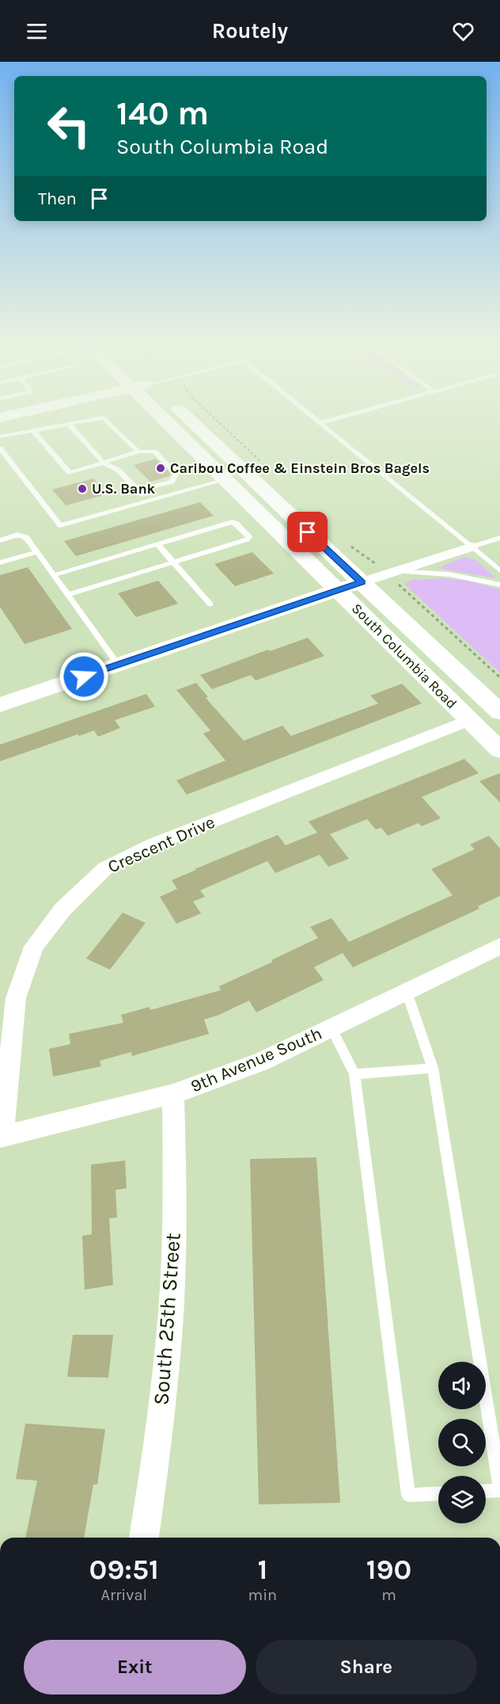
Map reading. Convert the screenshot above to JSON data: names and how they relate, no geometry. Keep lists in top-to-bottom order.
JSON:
{
  "streets": {
    "main road": ["South Columbia Road"],
    "street": ["Crescent Drive", "9th Avenue South", "South 25th Street"]
  },
  "crossings": [
    ["South Columbia Road", "Crescent Drive"],
    ["Crescent Drive", "9th Avenue South"],
    ["9th Avenue South", "South 25th Street"]
  ],
  "places": ["Caribou Coffee & Einstein Bros Bagels", "U.S. Bank"],
  "page": {
    "header": "Routely",
    "turn": ["140 m", "South Columbia Road"],
    "then": "Then",
    "eta": [
      "09:51",
      "Arrival",
      "1",
      "min",
      "190",
      "m"
    ],
    "buttons": ["Exit", "Share"]
  }
}
